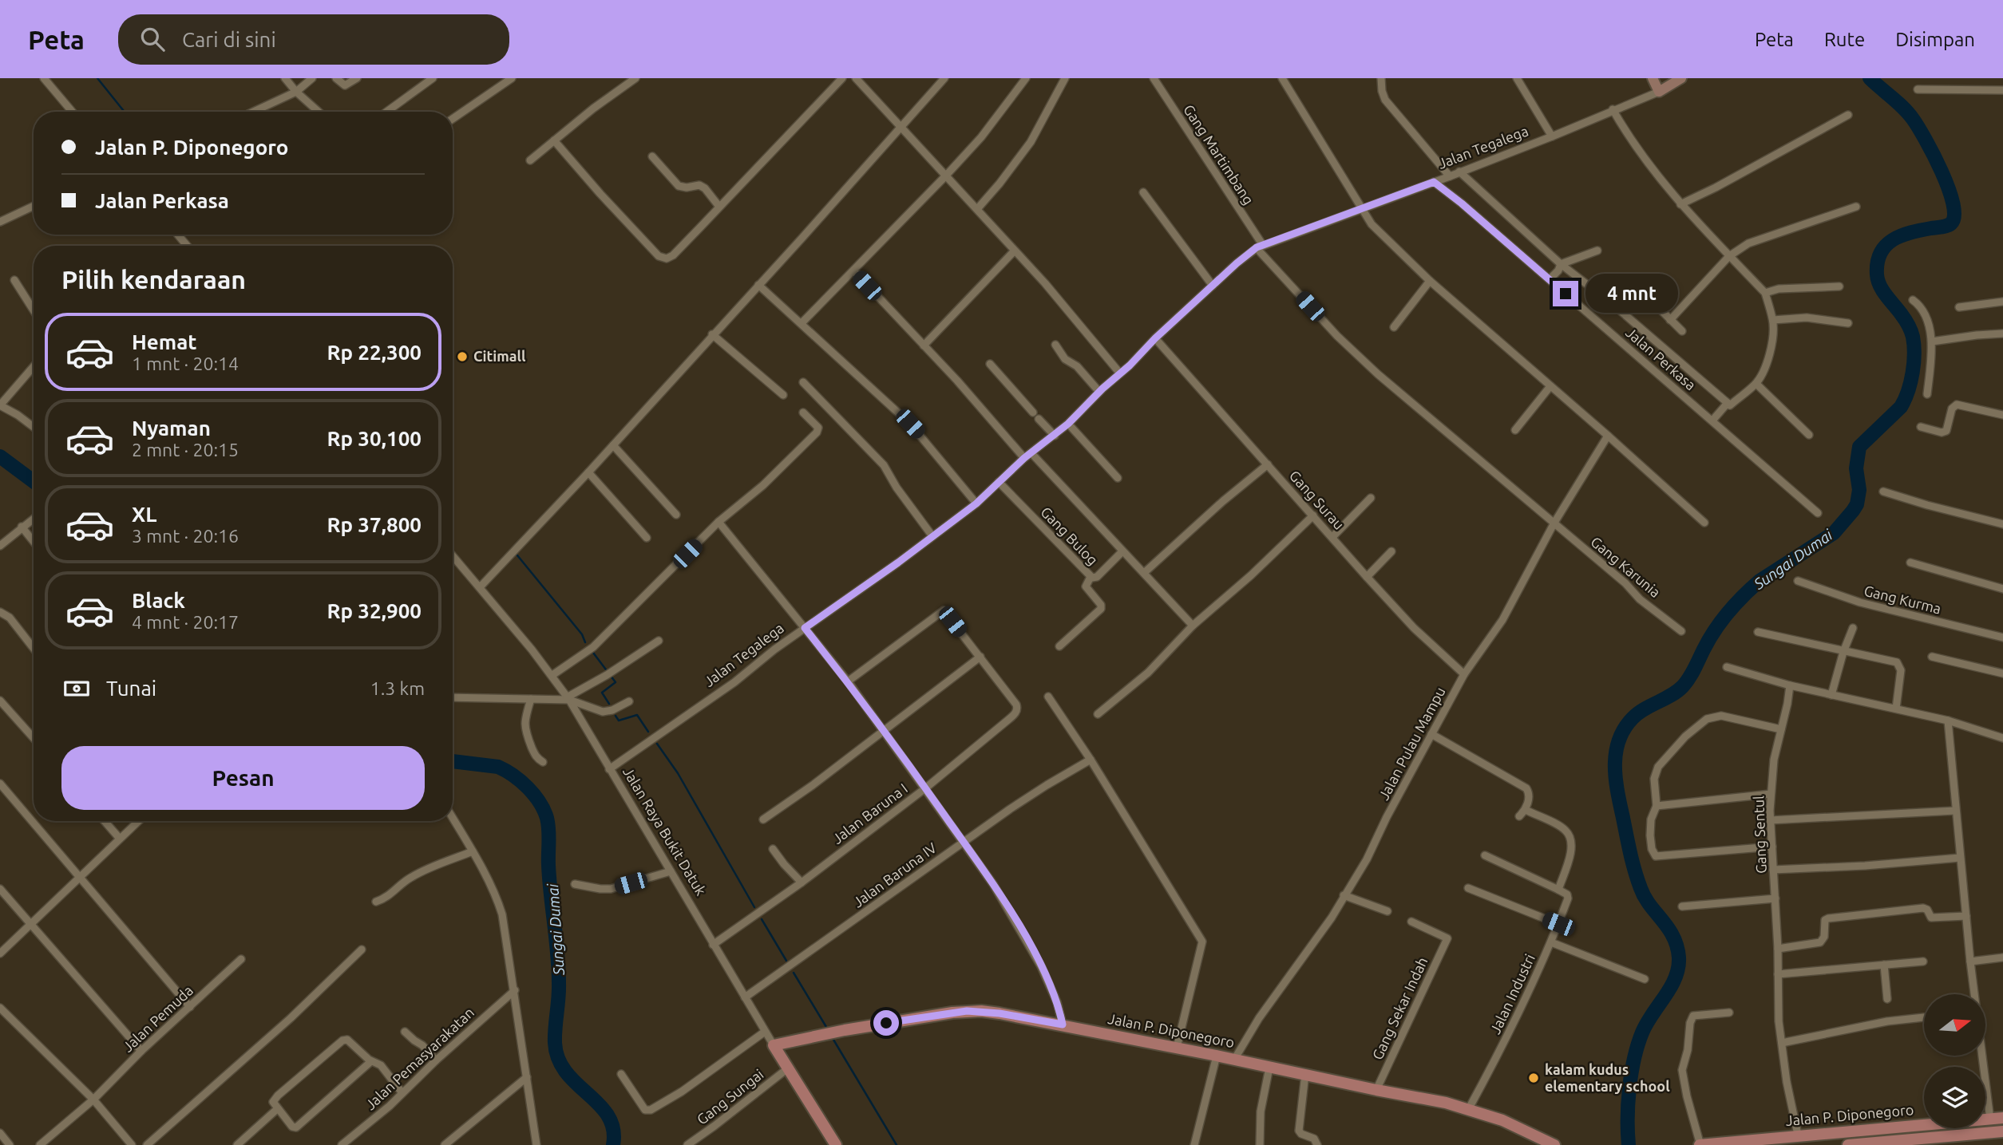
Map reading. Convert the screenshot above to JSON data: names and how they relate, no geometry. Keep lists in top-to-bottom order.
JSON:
{
  "streets": {
    "main road": ["Jalan Raya Bukit Datuk", "Jalan P. Diponegoro"],
    "street": [
      "Jalan Tegalega",
      "Gang Martimbang",
      "Jalan Perkasa",
      "Gang Surau",
      "Gang Bulog",
      "Gang Karunia",
      "Gang Kurma",
      "Jalan Pulau Mampu",
      "Jalan Baruna I",
      "Gang Sentul",
      "Jalan Baruna IV",
      "Jalan Industri",
      "Gang Sekar Indah",
      "Jalan Pemuda",
      "Jalan Pemasyarakatan",
      "Gang Sungai"
    ]
  },
  "crossings": [
    ["Jalan Tegalega", "Gang Martimbang"],
    ["Jalan Tegalega", "Jalan Perkasa"],
    ["Jalan Tegalega", "Gang Surau"],
    ["Jalan Tegalega", "Gang Bulog"],
    ["Jalan Tegalega", "Jalan Raya Bukit Datuk"],
    ["Gang Martimbang", "Gang Karunia"],
    ["Gang Martimbang", "Jalan Pulau Mampu"],
    ["Gang Surau", "Jalan Pulau Mampu"],
    ["Gang Karunia", "Jalan Pulau Mampu"],
    ["Jalan Pulau Mampu", "Jalan P. Diponegoro"],
    ["Jalan Baruna I", "Jalan Raya Bukit Datuk"],
    ["Jalan Raya Bukit Datuk", "Jalan Baruna IV"],
    ["Jalan Raya Bukit Datuk", "Jalan P. Diponegoro"],
    ["Jalan Raya Bukit Datuk", "Gang Sungai"],
    ["Gang Sentul", "Jalan P. Diponegoro"],
    ["Jalan Industri", "Jalan P. Diponegoro"],
    ["Gang Sekar Indah", "Jalan P. Diponegoro"]
  ],
  "water": ["Sungai Dumai"],
  "places": ["Citimall", "kalam kudus elementary school"],
  "north": "right",
  "page": {
    "header": "Peta",
    "search": "Cari di sini",
    "nav": ["Peta", "Rute", "Disimpan"],
    "banner": ["Jalan P. Diponegoro", "Jalan Perkasa"],
    "heading": "Pilih kendaraan",
    "bubble": "4 mnt",
    "list": [
      {
        "name": "Hemat",
        "note": "1 mnt · 20:14",
        "value": "Rp 22,300"
      },
      {
        "name": "Nyaman",
        "note": "2 mnt · 20:15",
        "value": "Rp 30,100"
      },
      {
        "name": "XL",
        "note": "3 mnt · 20:16",
        "value": "Rp 37,800"
      },
      {
        "name": "Black",
        "note": "4 mnt · 20:17",
        "value": "Rp 32,900"
      }
    ],
    "pay": ["Tunai", "1.3 km"],
    "buttons": "Pesan"
  }
}
